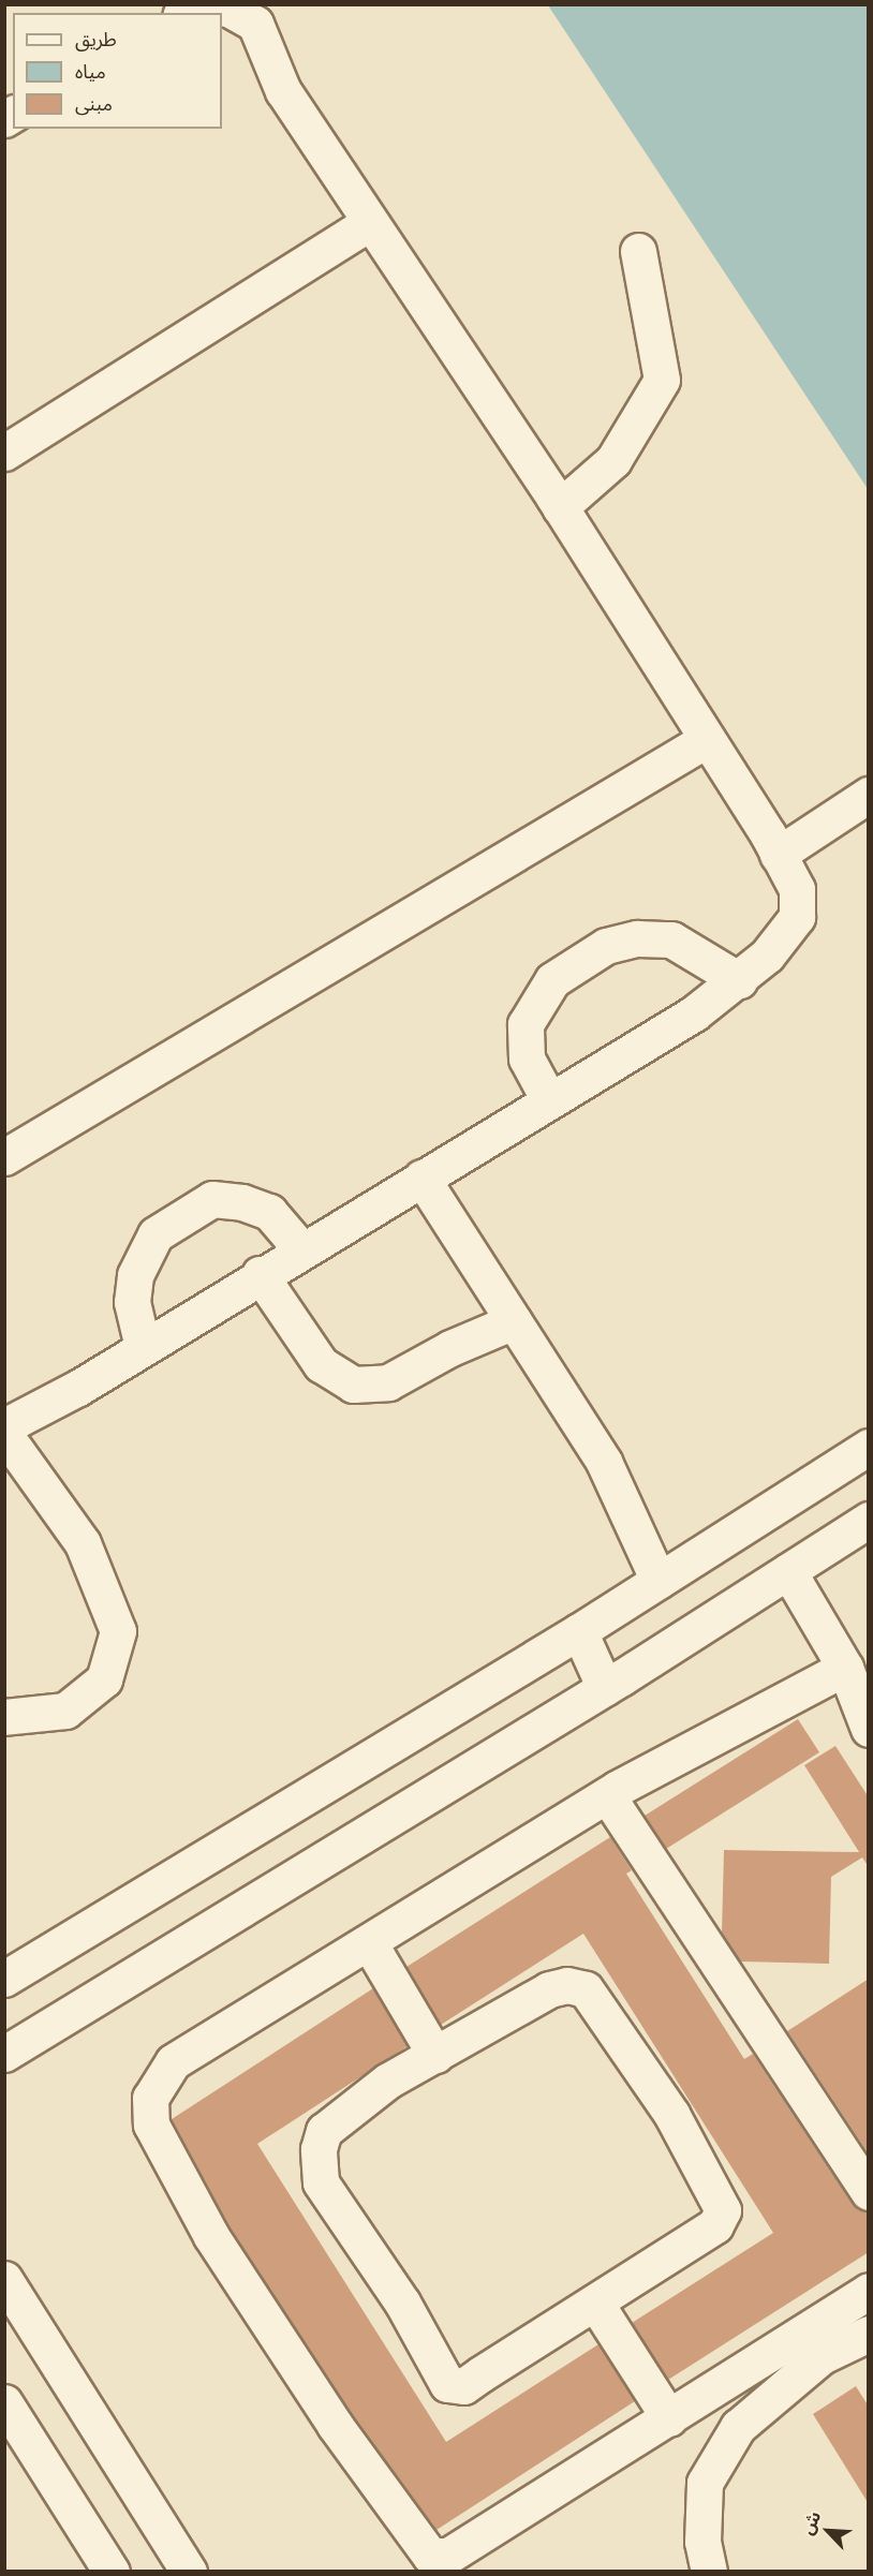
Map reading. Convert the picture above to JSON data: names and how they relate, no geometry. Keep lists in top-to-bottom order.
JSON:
{
  "legend": ["طريق", "مياه", "مبنى"],
  "north": "top left"
}
